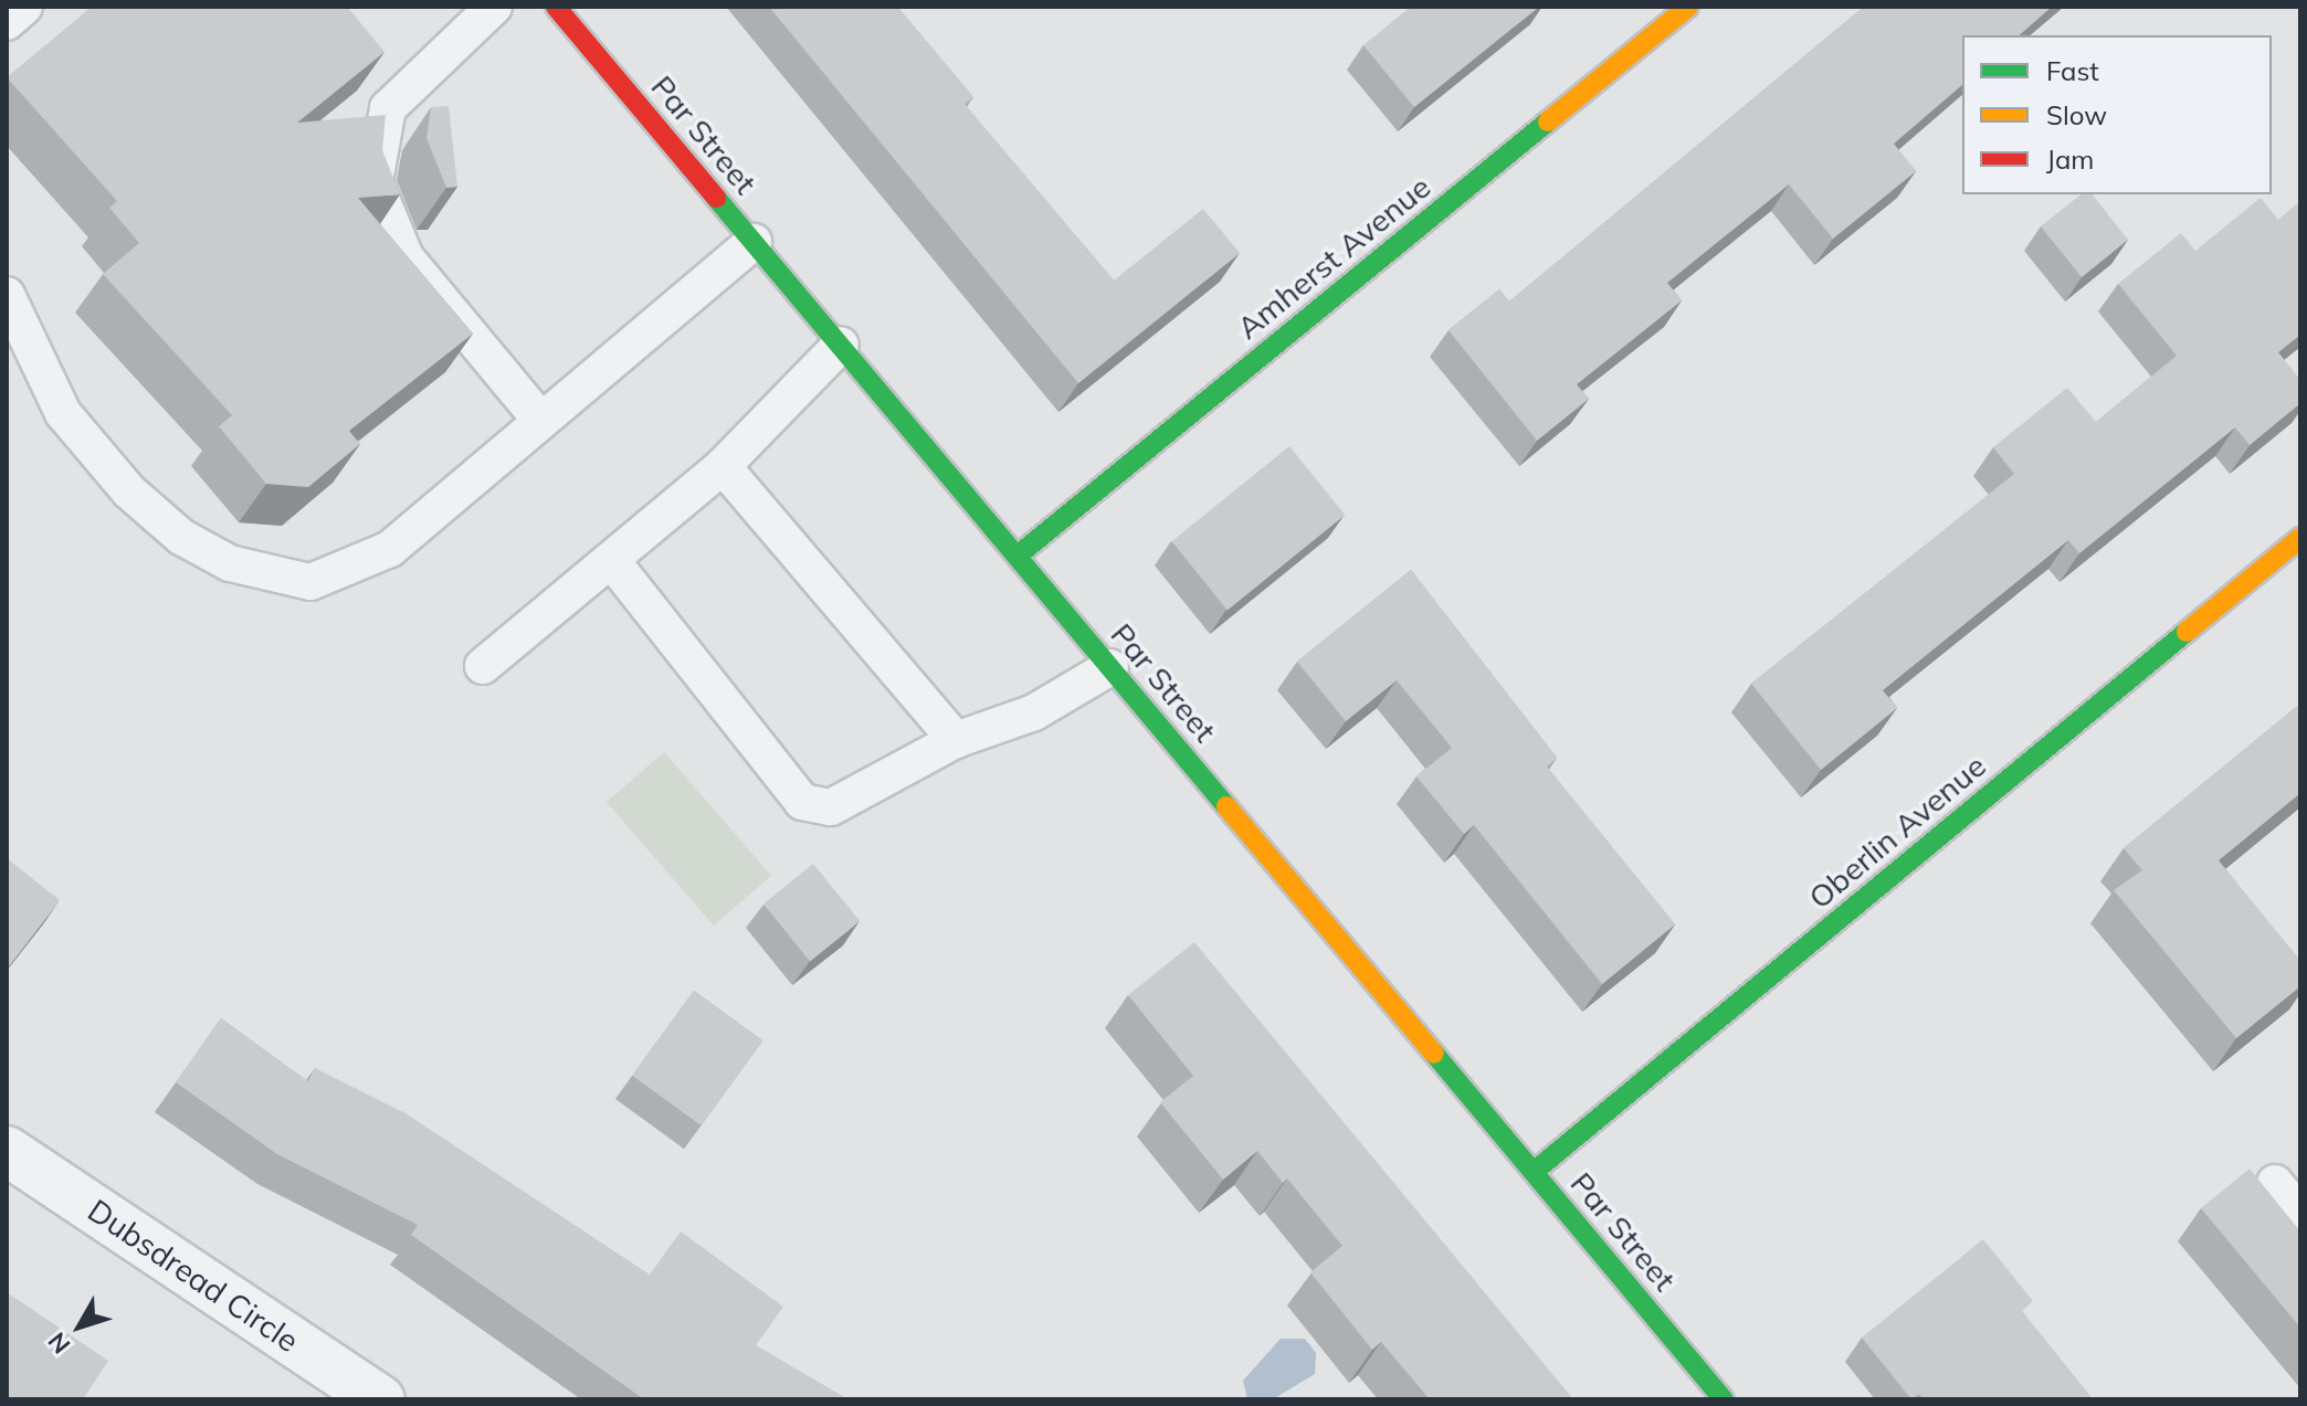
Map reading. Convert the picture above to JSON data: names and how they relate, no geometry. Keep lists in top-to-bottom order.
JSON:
{
  "streets": {
    "street": [
      "Par Street",
      "Amherst Avenue",
      "Oberlin Avenue",
      "Dubsdread Circle"
    ]
  },
  "crossings": [
    ["Par Street", "Amherst Avenue"],
    ["Par Street", "Oberlin Avenue"]
  ],
  "legend": ["Fast", "Slow", "Jam"],
  "north": "bottom left"
}
